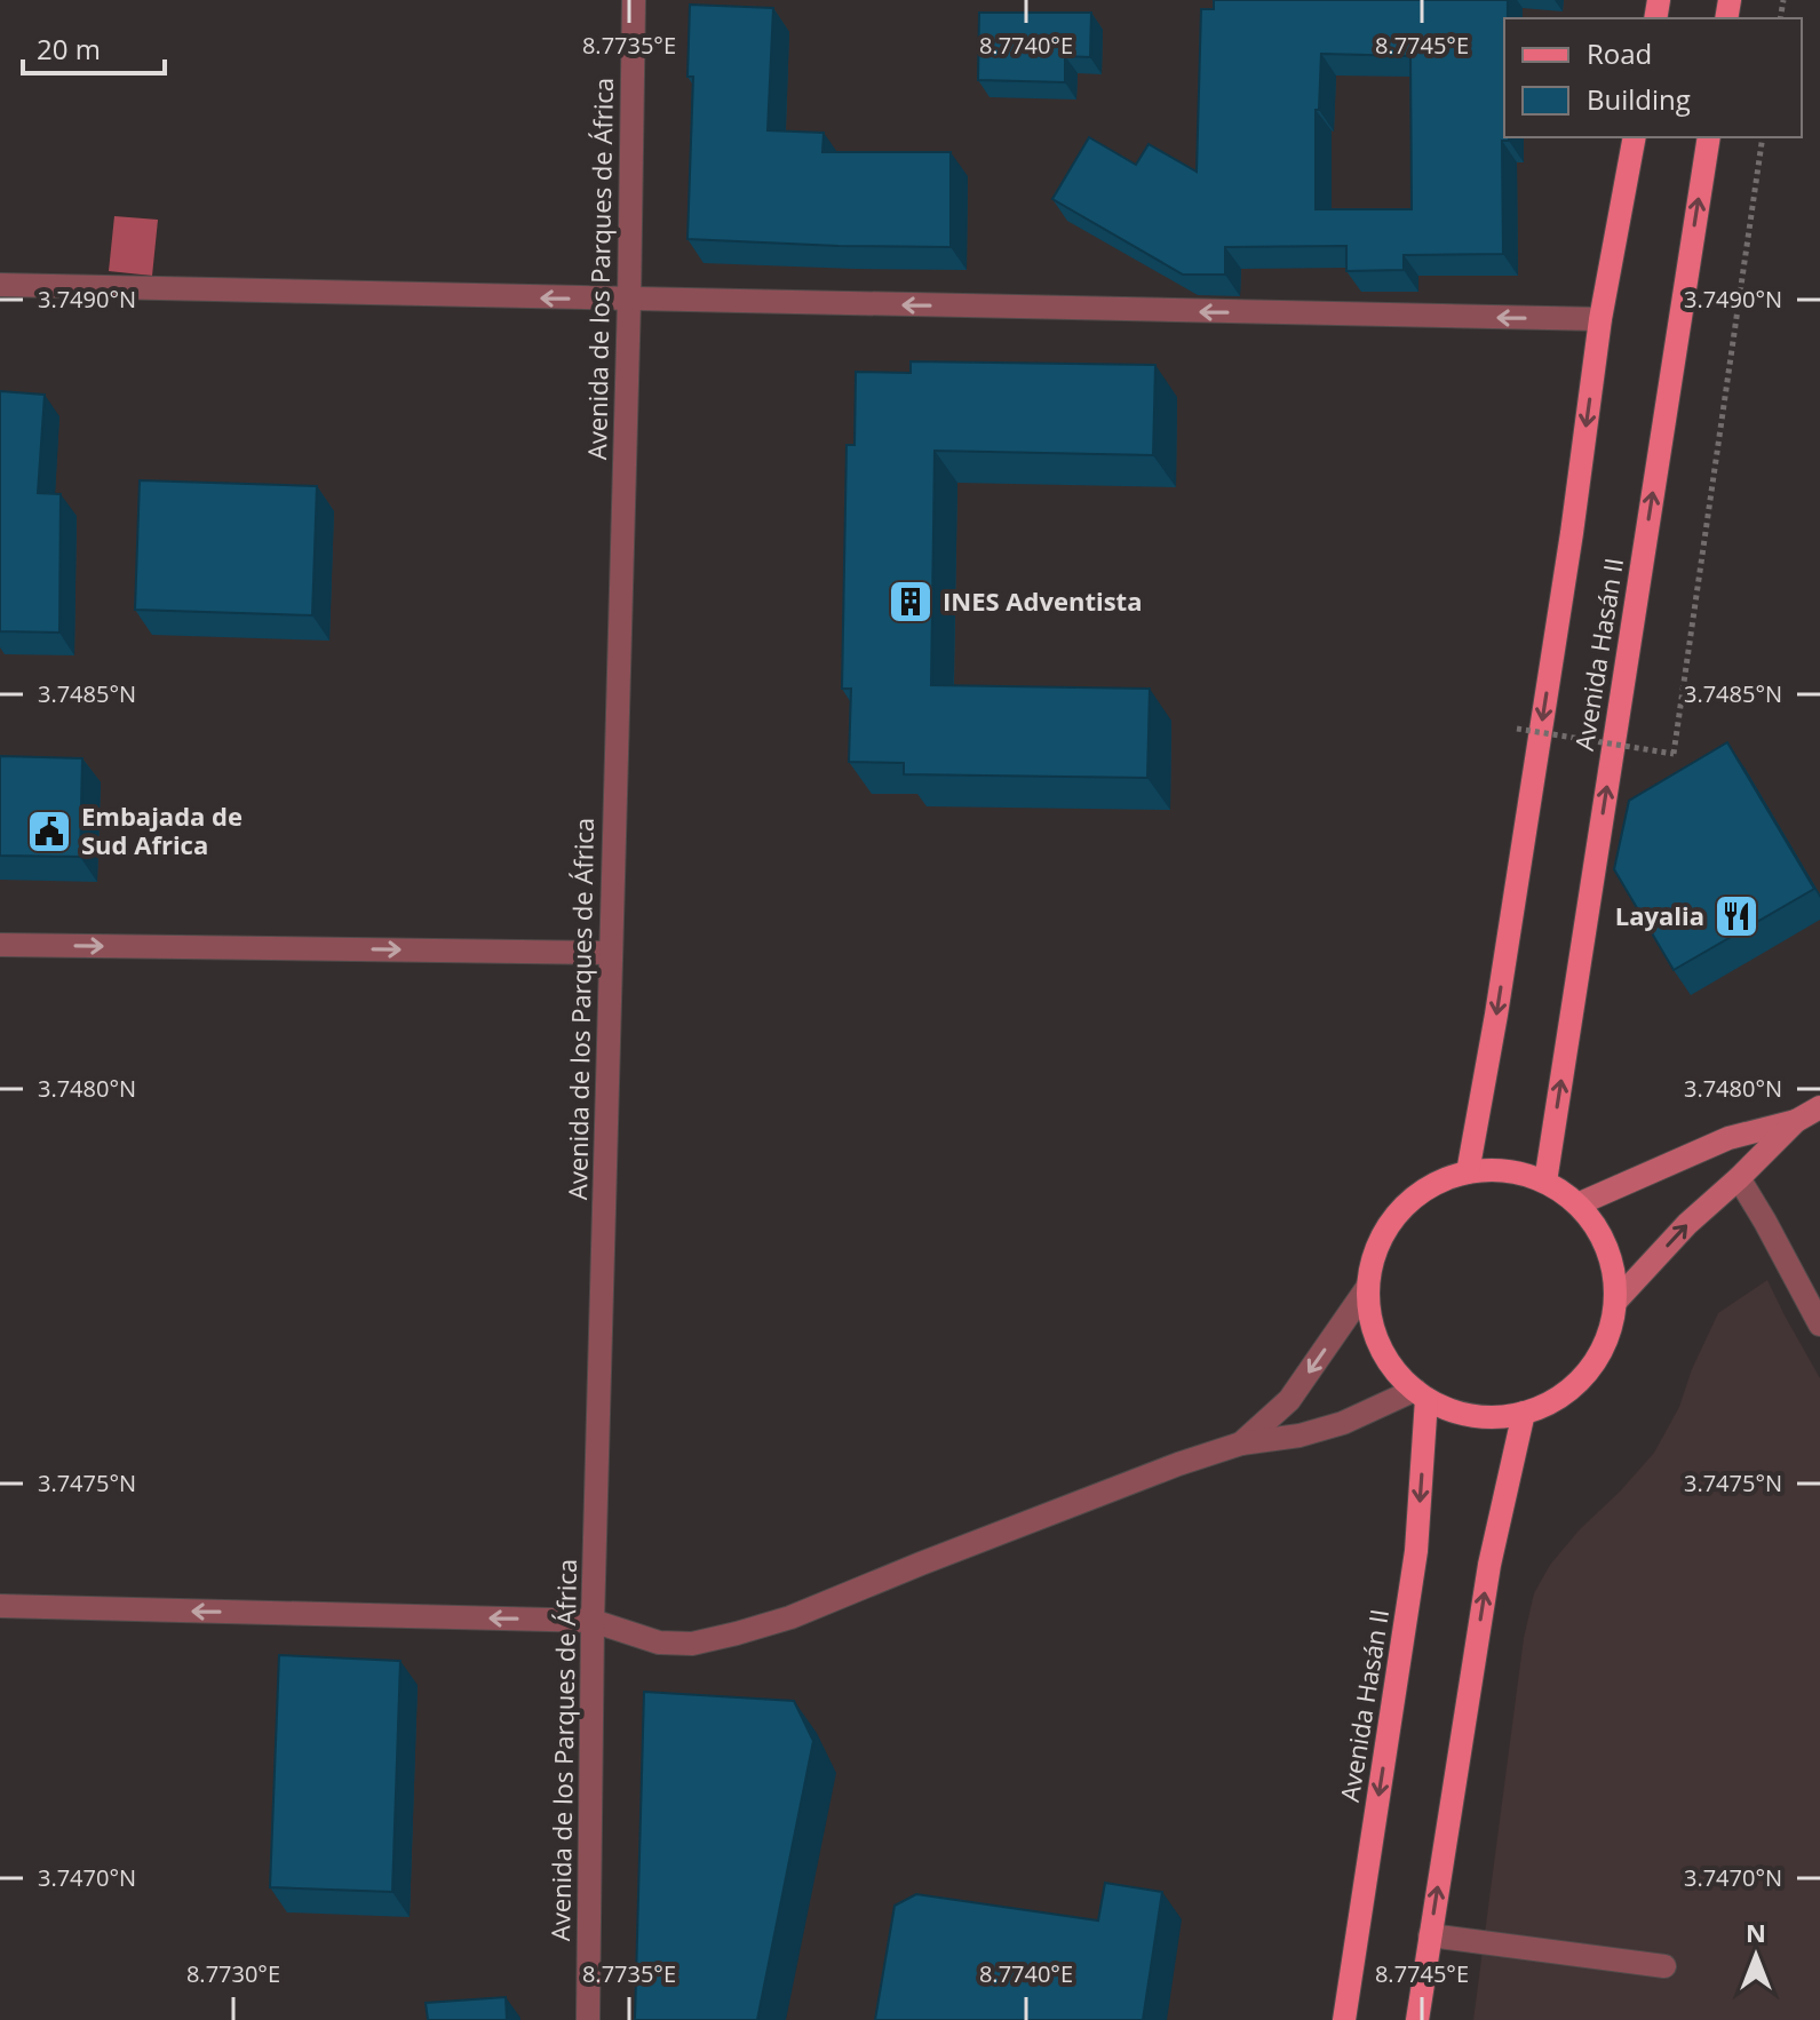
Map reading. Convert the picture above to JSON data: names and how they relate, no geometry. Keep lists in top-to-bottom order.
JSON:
{
  "streets": {
    "main road": ["Avenida Hasán II"],
    "street": ["Avenida de los Parques de África"]
  },
  "places": {
    "building": ["INES Adventista"],
    "public building": ["Embajada de Sud Africa"],
    "restaurant": ["Layalia"]
  },
  "legend": ["Road", "Building"],
  "scale_bar": "20 m",
  "north": "top",
  "coordinates": [
    "8.7735°E",
    "8.7740°E",
    "8.7745°E",
    "3.7490°N",
    "3.7485°N",
    "3.7480°N",
    "3.7475°N",
    "3.7470°N",
    "8.7730°E"
  ]
}
